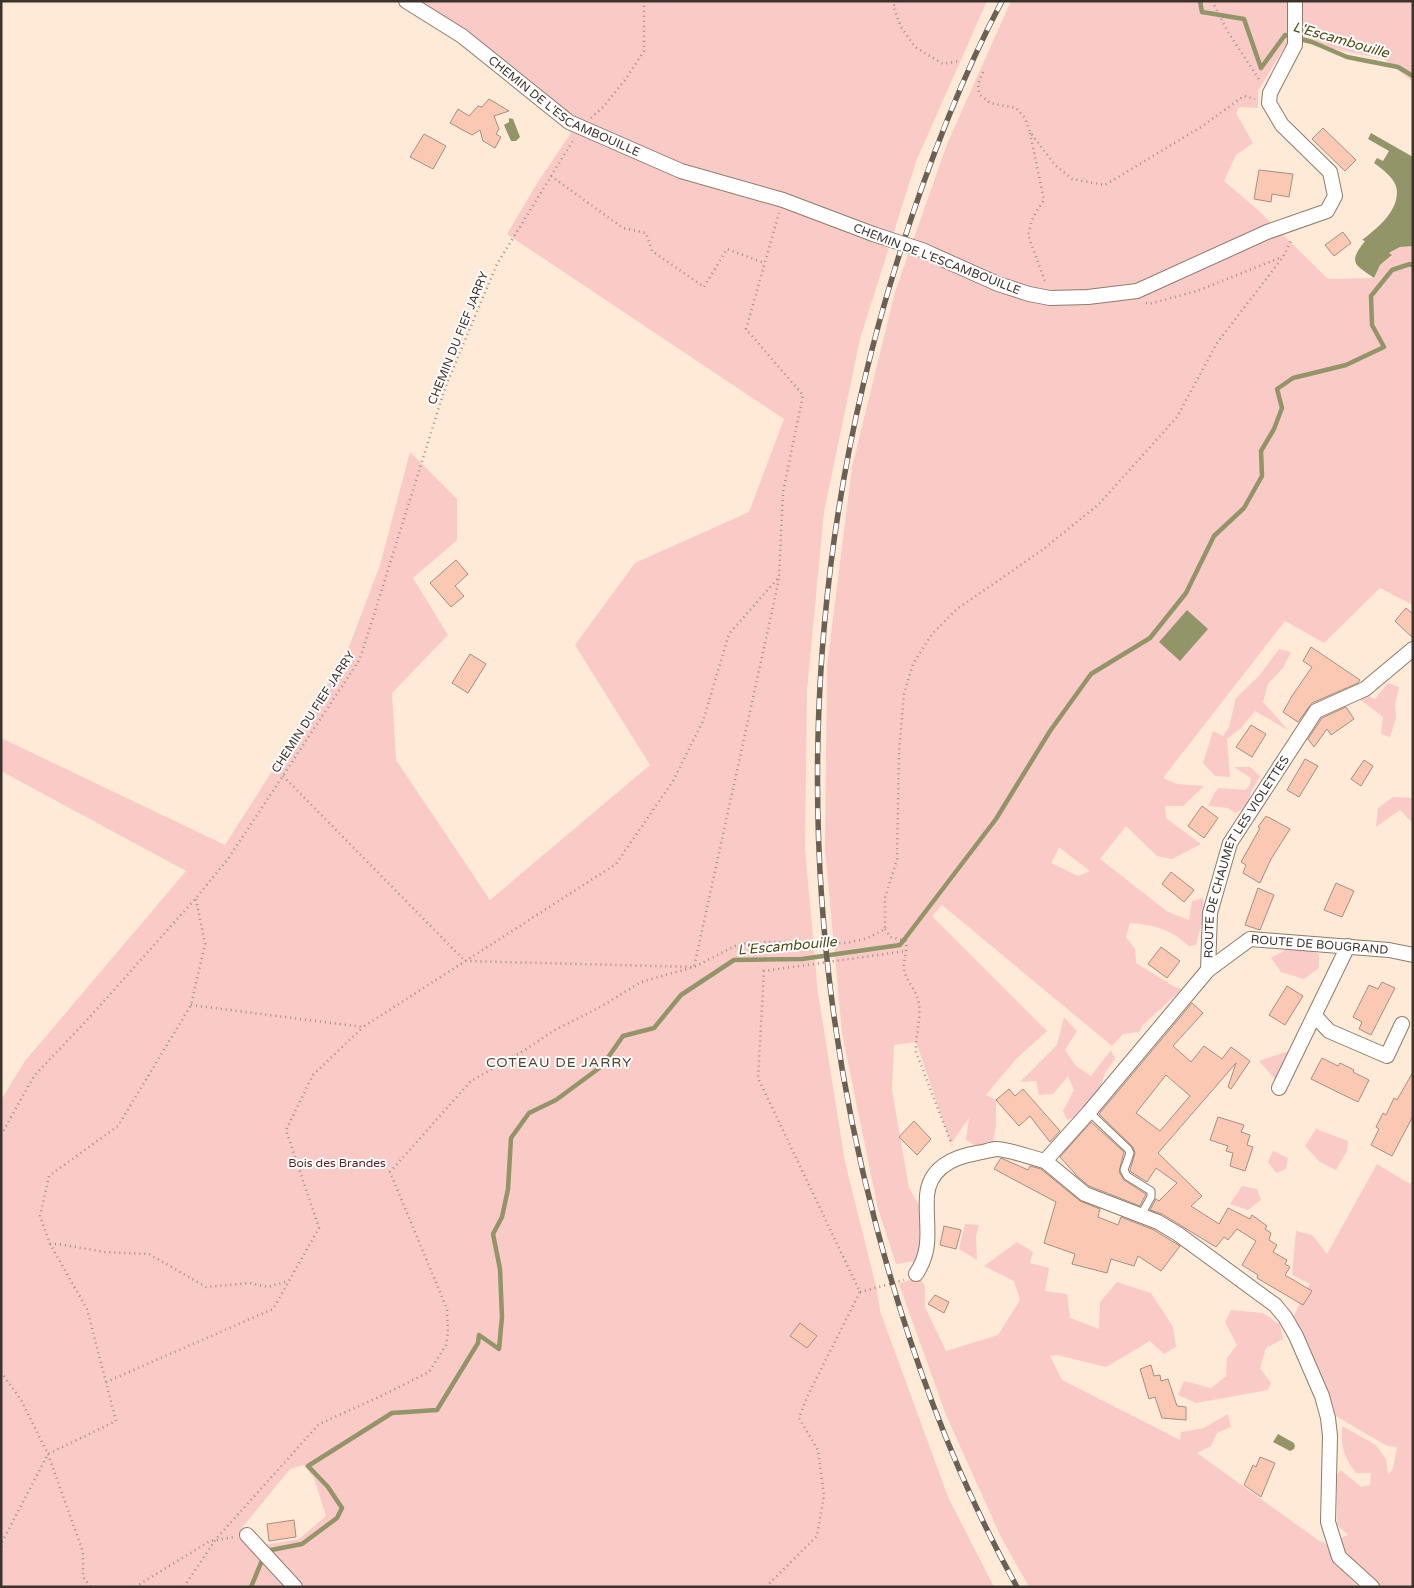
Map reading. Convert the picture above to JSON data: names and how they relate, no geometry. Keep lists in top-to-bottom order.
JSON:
{
  "streets": {
    "street": ["CHEMIN DE L'ESCAMBOUILLE", "ROUTE DE CHAUMET LES VIOLETTES", "ROUTE DE BOUGRAND"],
    "path": ["CHEMIN DU FIEF JARRY"]
  },
  "crossings": [
    ["CHEMIN DE L'ESCAMBOUILLE", "CHEMIN DU FIEF JARRY"],
    ["ROUTE DE CHAUMET LES VIOLETTES", "ROUTE DE BOUGRAND"]
  ],
  "districts": ["COTEAU DE JARRY"],
  "water": ["L'Escambouille"],
  "parks": ["Bois des Brandes"]
}
